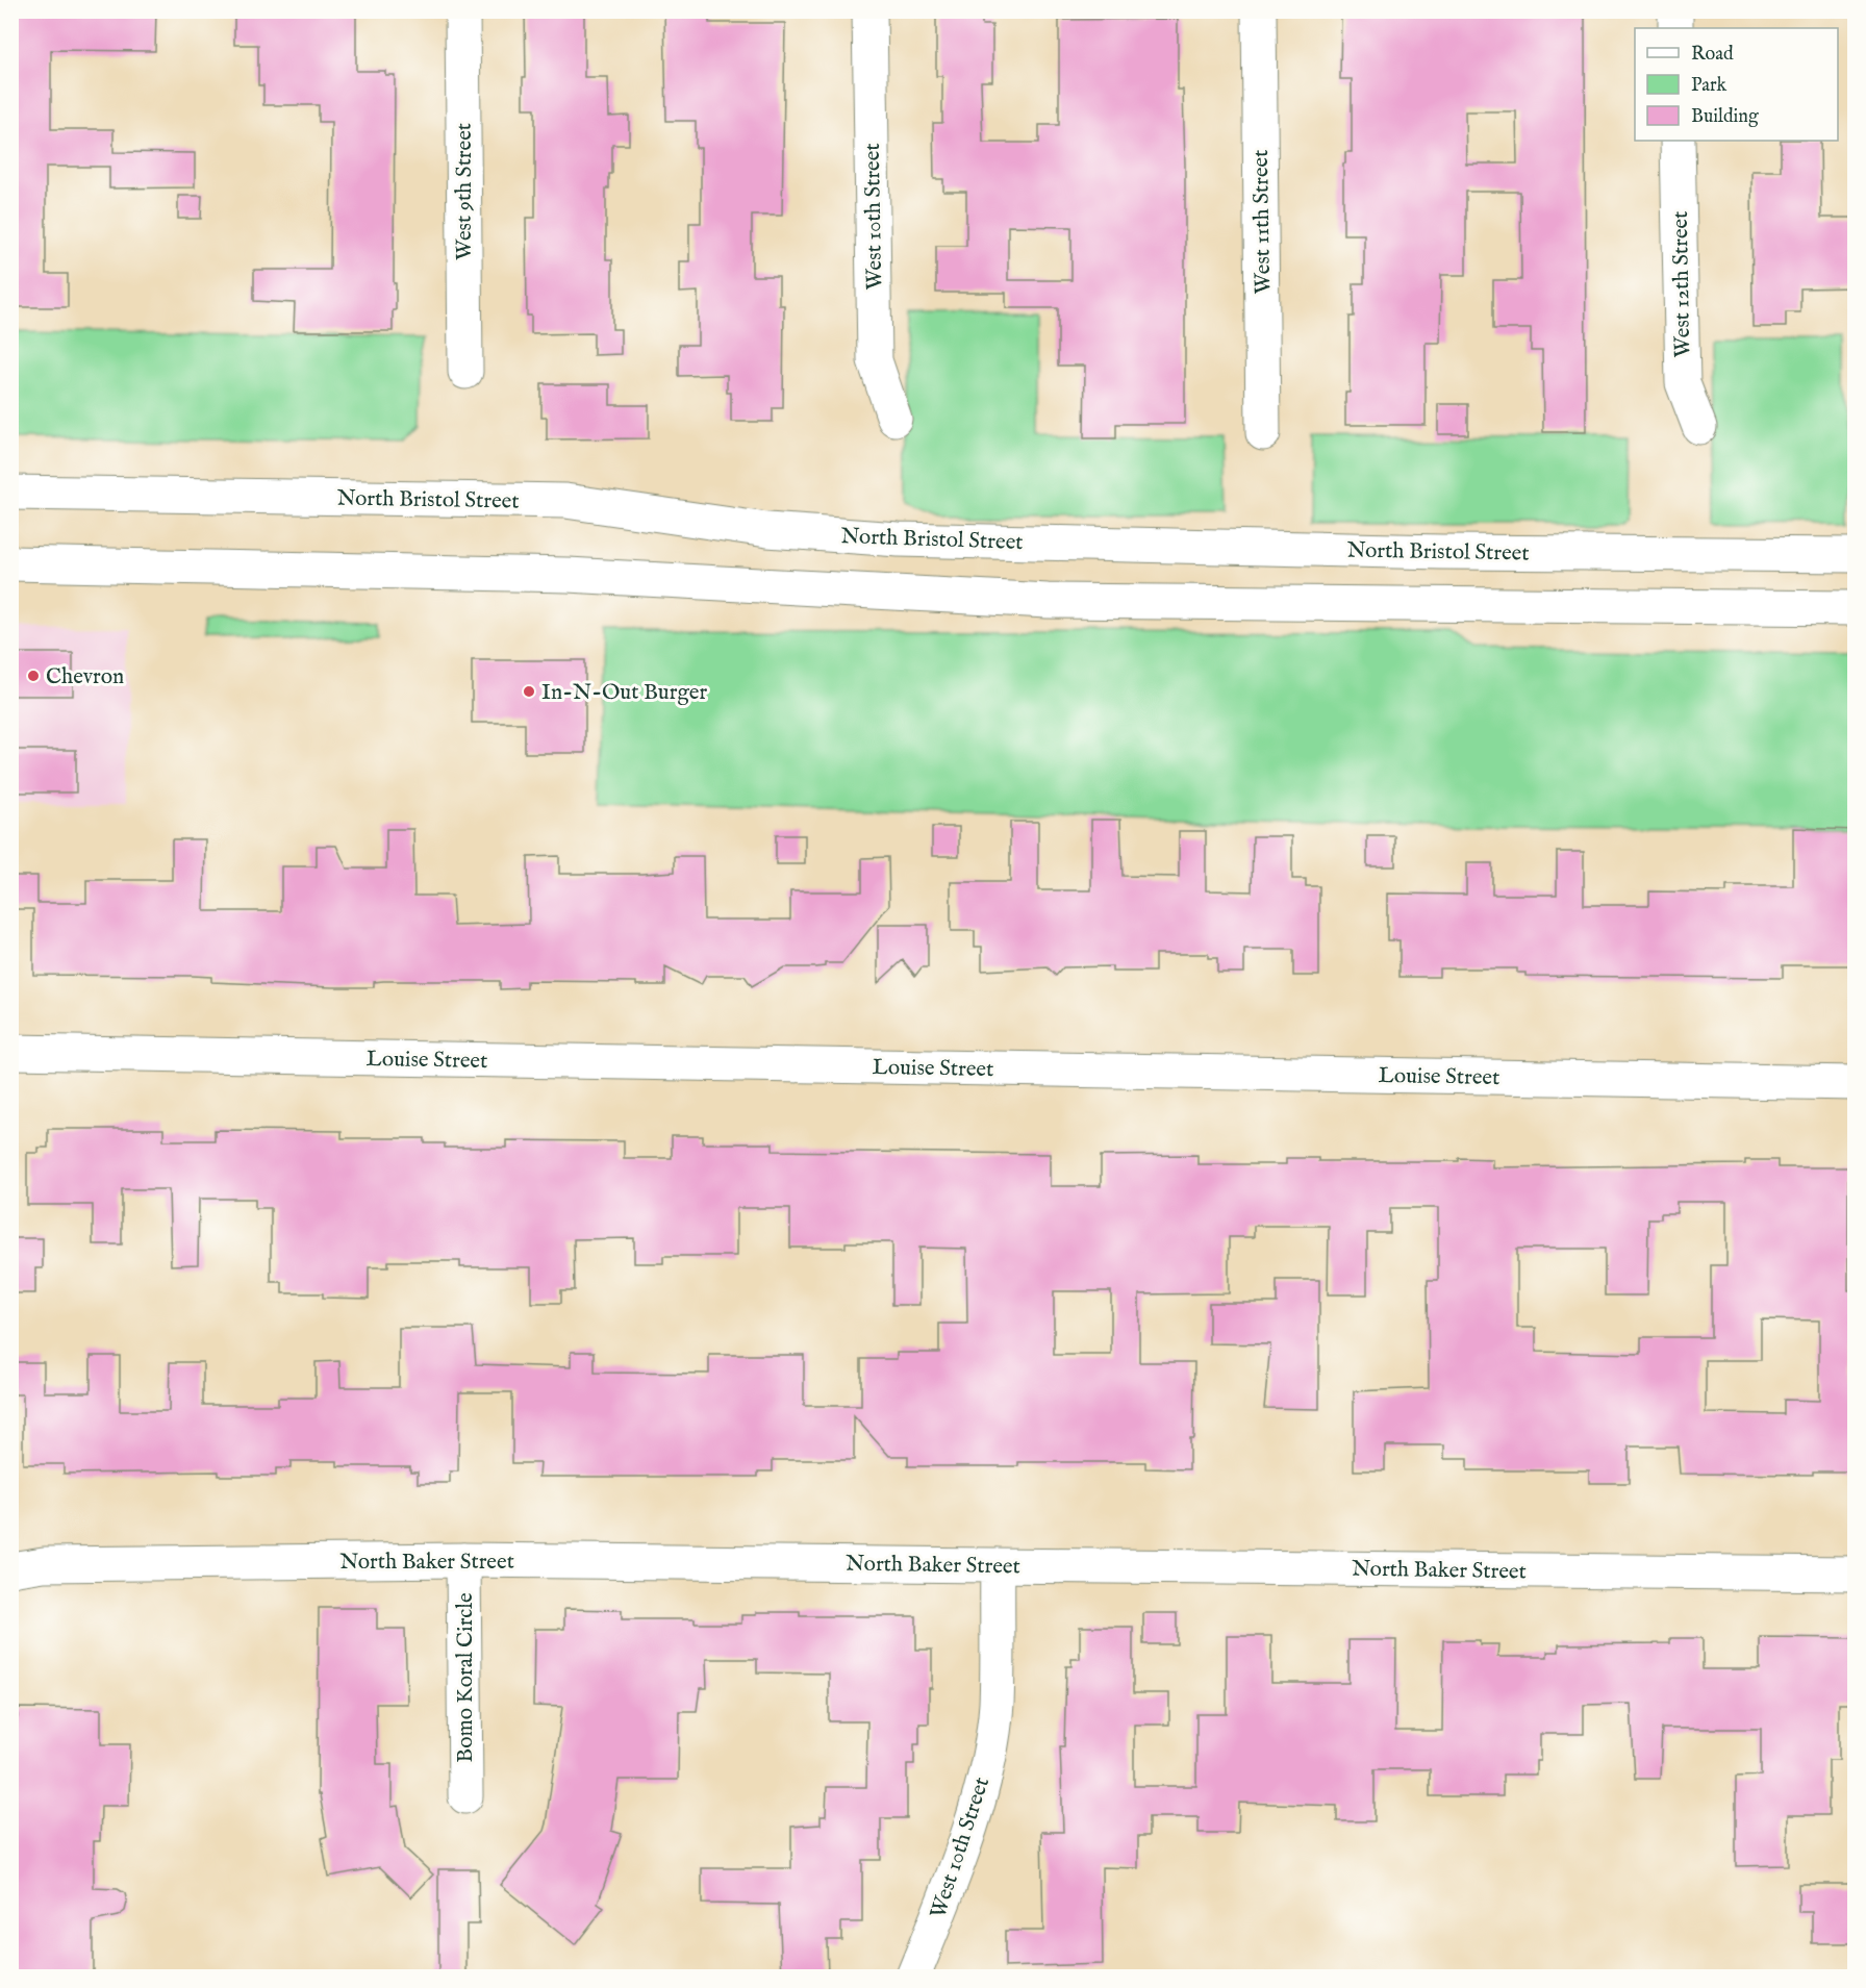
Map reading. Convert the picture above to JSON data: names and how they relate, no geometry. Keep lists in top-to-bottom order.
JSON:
{
  "streets": {
    "street": [
      "West 9th Street",
      "West 10th Street",
      "West 11th Street",
      "West 12th Street",
      "North Bristol Street",
      "Louise Street",
      "North Baker Street",
      "Bomo Koral Circle"
    ]
  },
  "crossings": [
    ["West 10th Street", "North Baker Street"],
    ["North Baker Street", "Bomo Koral Circle"]
  ],
  "places": ["Chevron", "In-N-Out Burger"],
  "legend": ["Road", "Park", "Building"]
}
